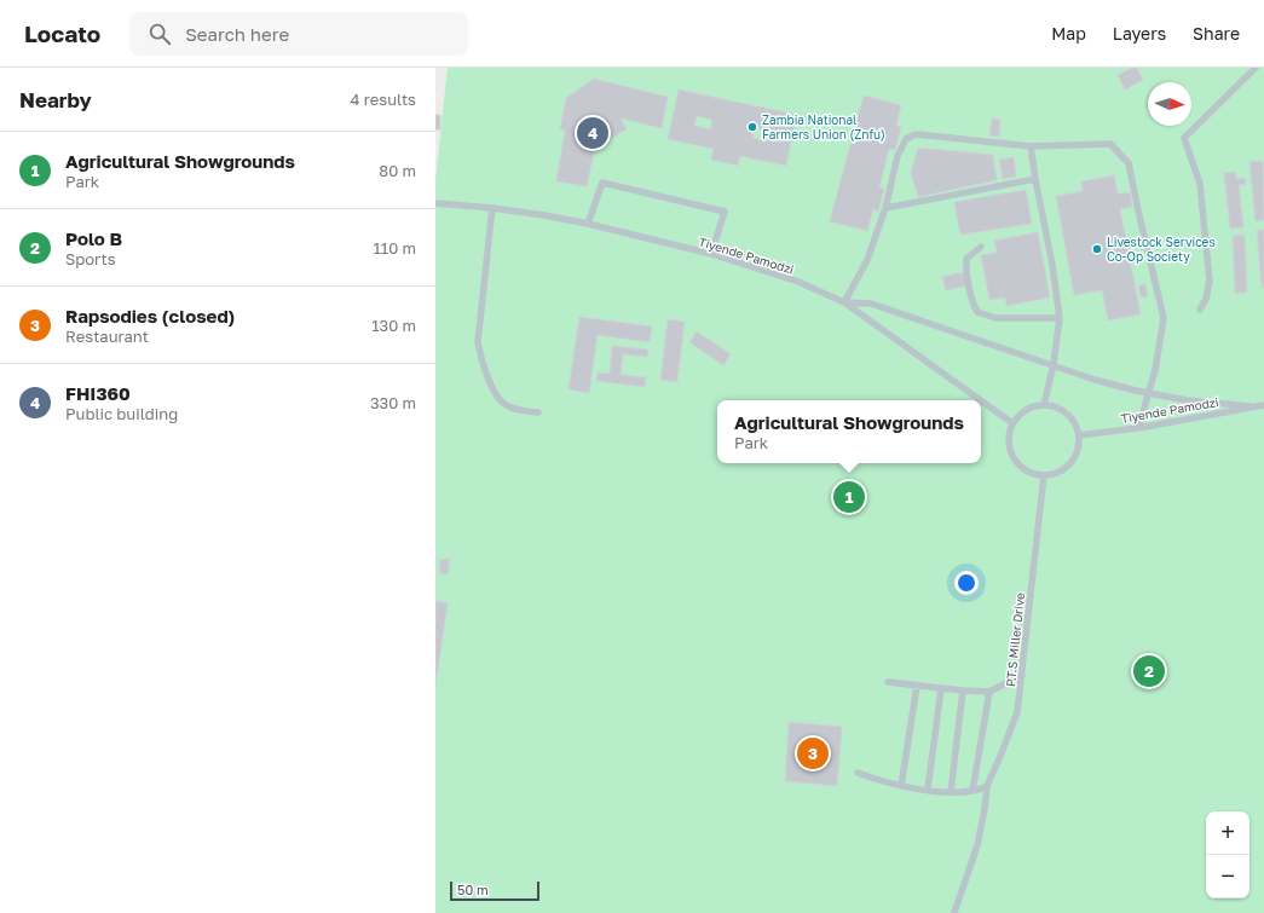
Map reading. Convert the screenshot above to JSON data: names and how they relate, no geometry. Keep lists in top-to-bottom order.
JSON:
{
  "streets": {
    "lane": ["Tiyende Pamodzi", "P.T.S Miller Drive"]
  },
  "crossings": [
    ["Tiyende Pamodzi", "P.T.S Miller Drive"]
  ],
  "places": ["Zambia National Farmers Union (Znfu)", "Livestock Services Co-Op Society"],
  "scale_bar": "50 m",
  "north": "right",
  "page": {
    "header": "Locato",
    "search": "Search here",
    "nav": ["Map", "Layers", "Share"],
    "heading": ["Nearby", "4 results"],
    "pins": [
      "4",
      "1",
      "2",
      "3"
    ],
    "list": [
      {
        "mark": "1",
        "name": "Agricultural Showgrounds",
        "note": "Park",
        "value": "80 m"
      },
      {
        "mark": "2",
        "name": "Polo B",
        "note": "Sports",
        "value": "110 m"
      },
      {
        "mark": "3",
        "name": "Rapsodies (closed)",
        "note": "Restaurant",
        "value": "130 m"
      },
      {
        "mark": "4",
        "name": "FHI360",
        "note": "Public building",
        "value": "330 m"
      }
    ],
    "popup": ["Agricultural Showgrounds", "Park"],
    "map_buttons": ["+", "−"],
    "scale": "50 m"
  }
}
